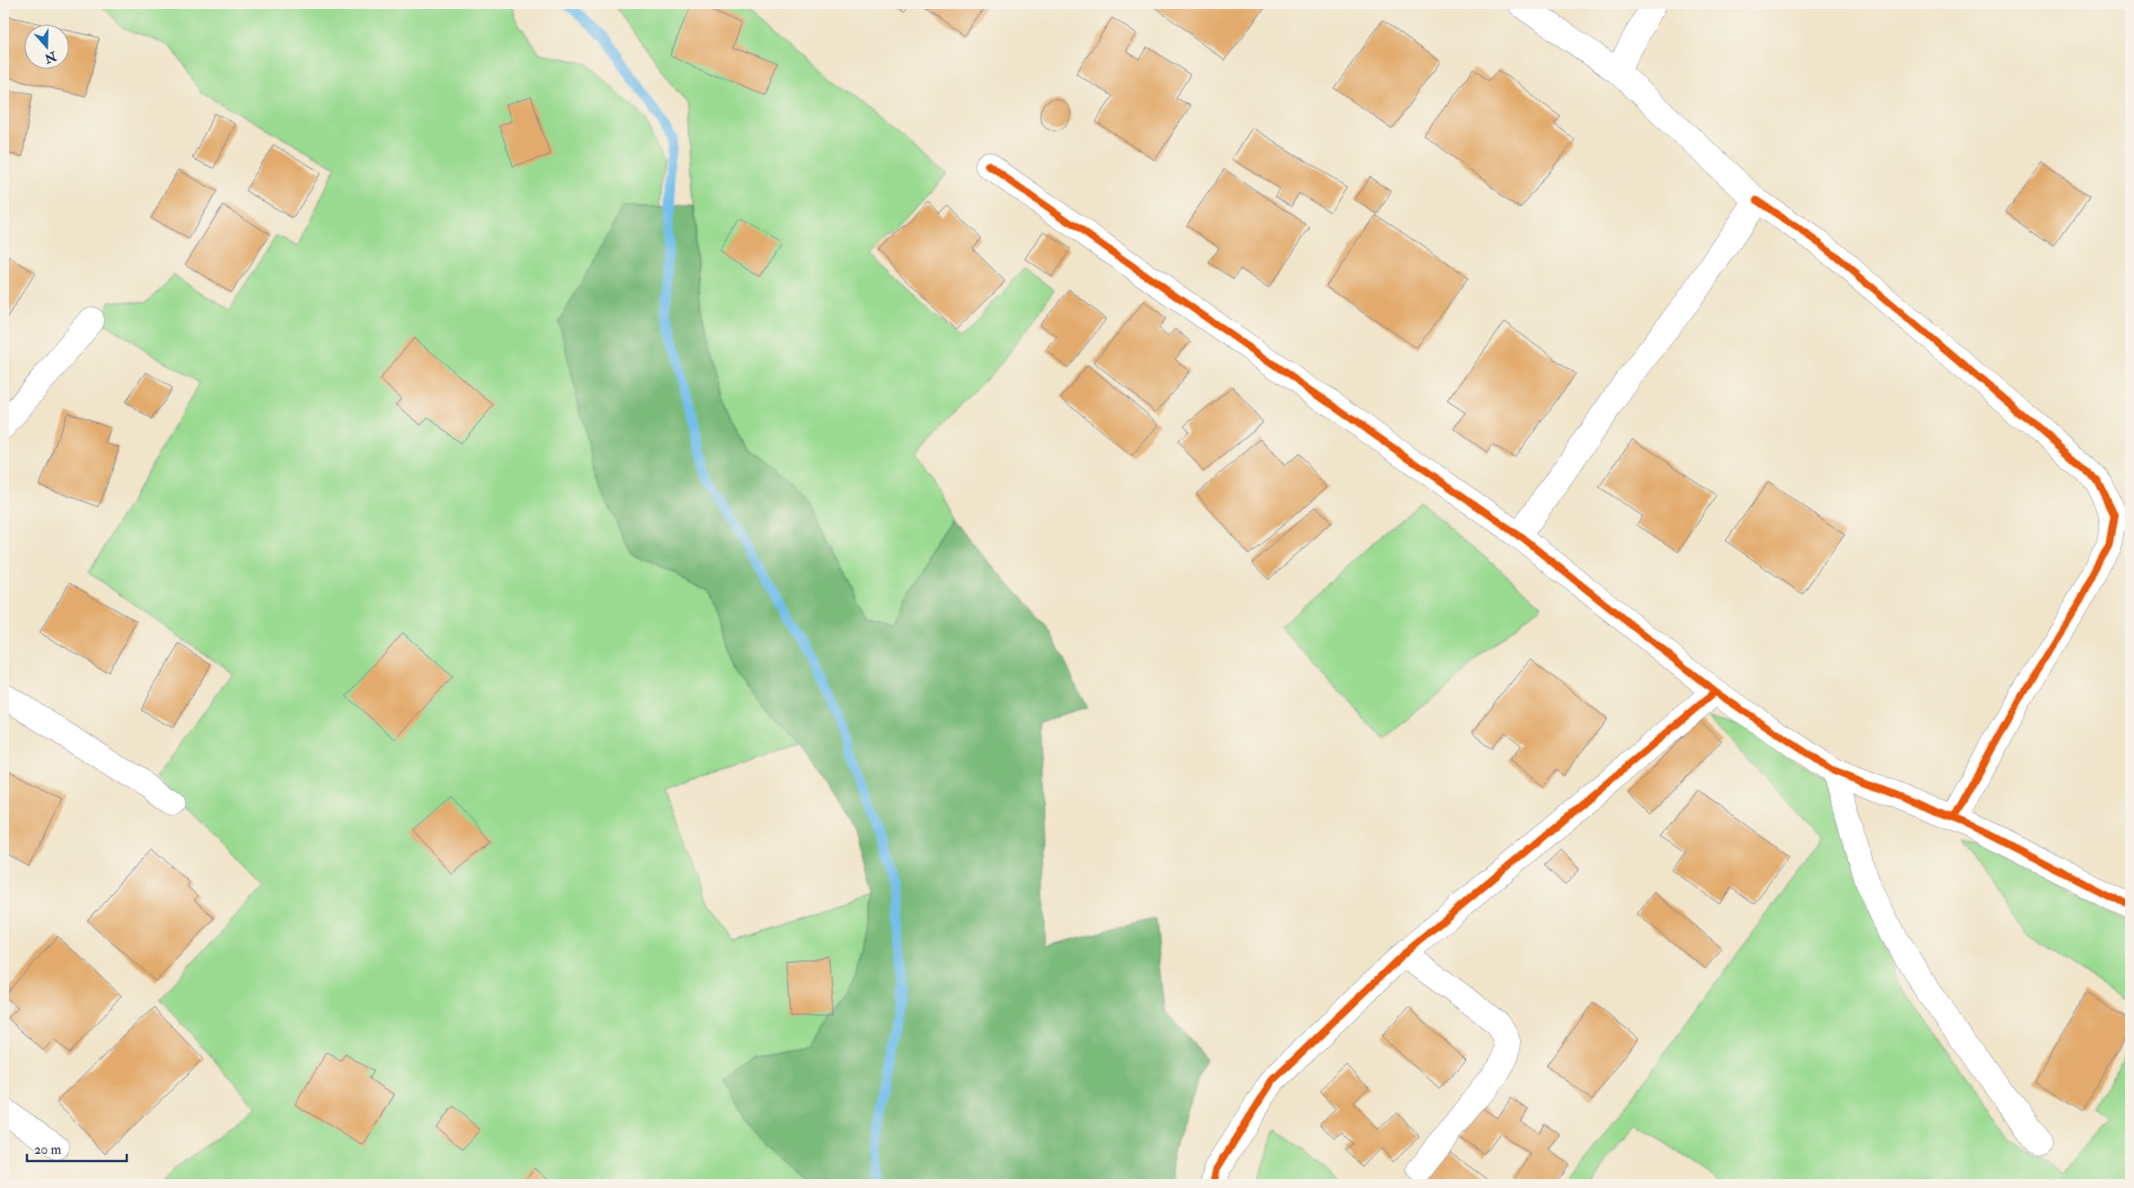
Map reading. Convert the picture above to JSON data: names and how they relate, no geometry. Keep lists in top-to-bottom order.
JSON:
{
  "scale_bar": "20 m",
  "north": "bottom"
}
